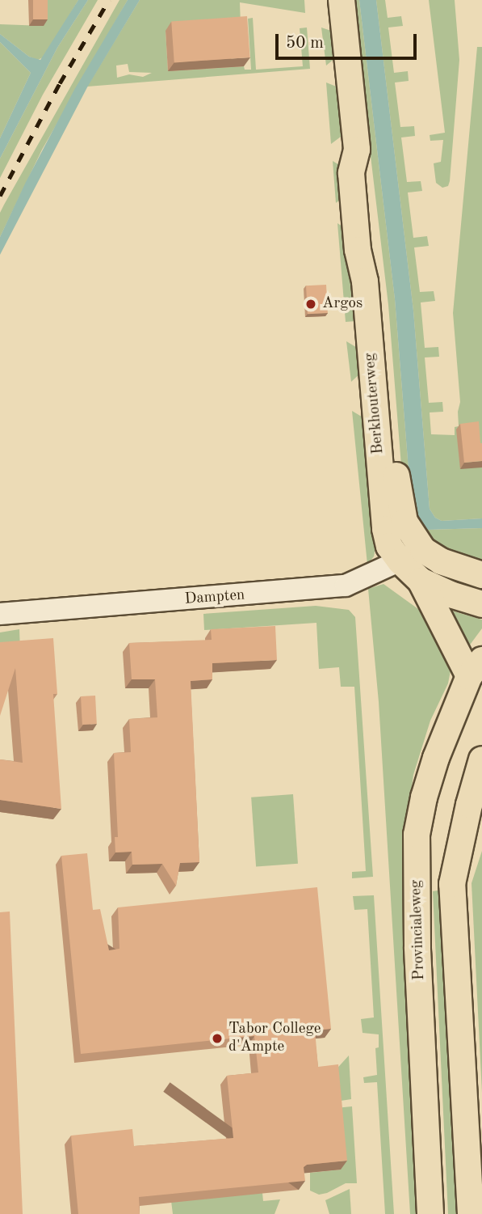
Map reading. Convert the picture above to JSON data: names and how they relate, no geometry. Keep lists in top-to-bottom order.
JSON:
{
  "streets": {
    "main road": ["Berkhouterweg", "Provincialeweg"],
    "street": ["Dampten"]
  },
  "crossings": [
    ["Berkhouterweg", "Dampten"]
  ],
  "places": ["Argos", "Tabor College d'Ampte"],
  "scale_bar": "50 m"
}
